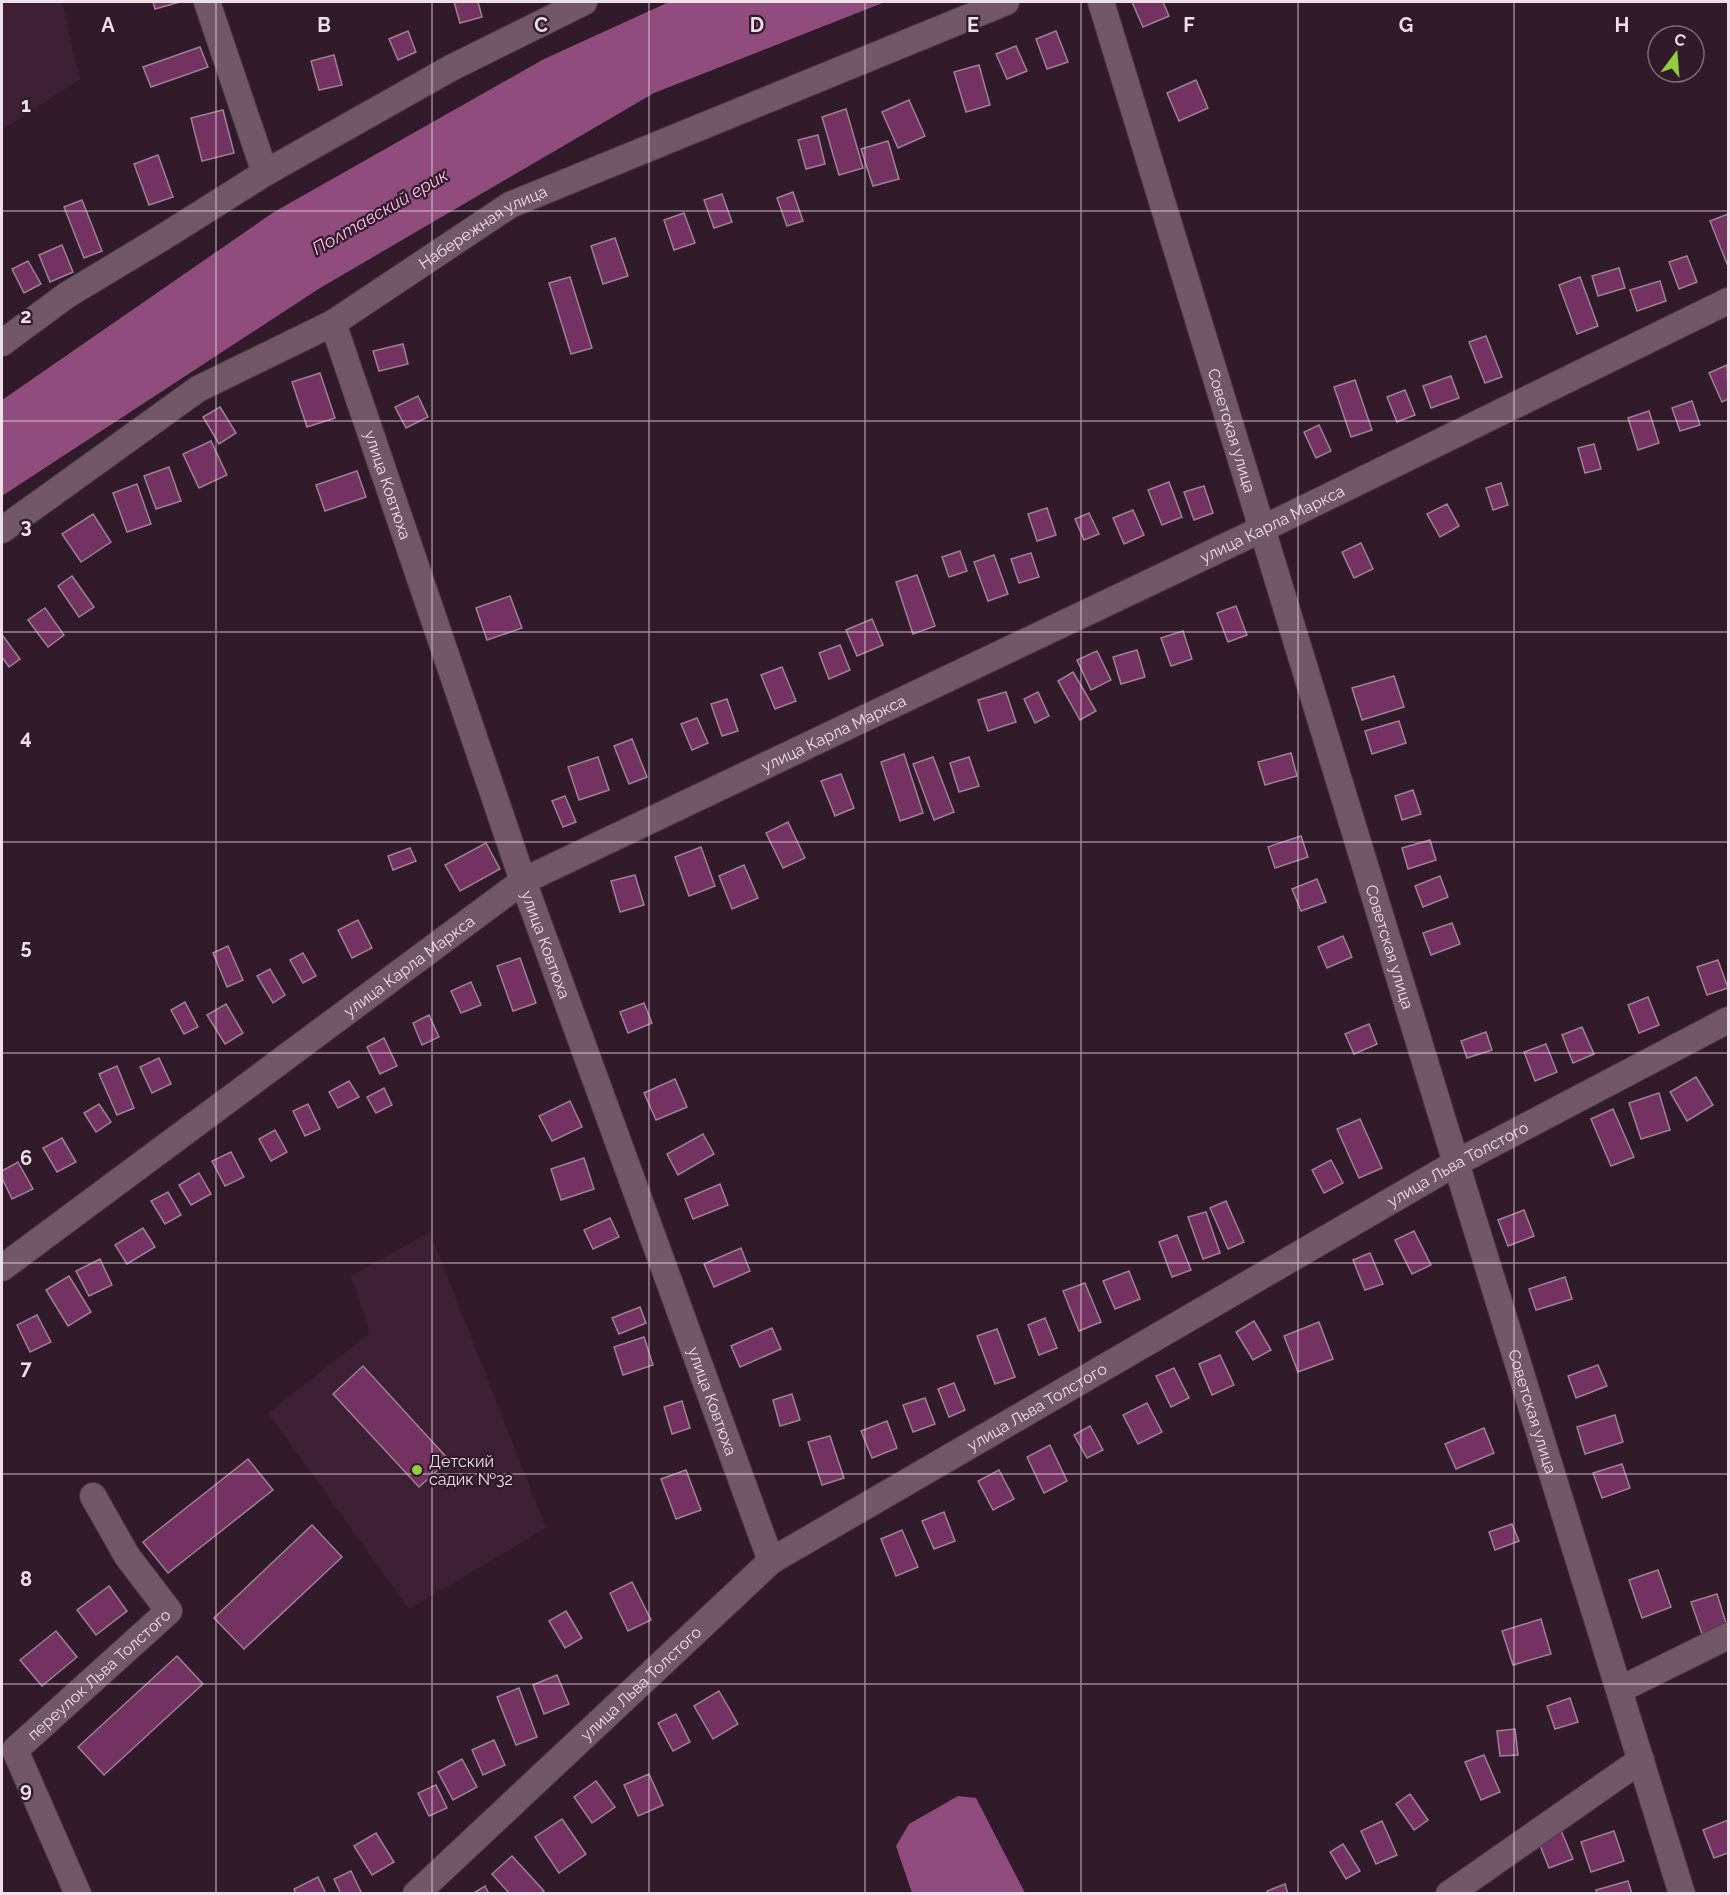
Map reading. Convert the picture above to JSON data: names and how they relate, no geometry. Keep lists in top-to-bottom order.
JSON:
{
  "streets": {
    "street": [
      "Набережная улица",
      "Советская улица",
      "улица Ковтюха",
      "улица Карла Маркса",
      "улица Льва Толстого",
      "переулок Льва Толстого"
    ]
  },
  "crossings": [
    ["Набережная улица", "улица Ковтюха"],
    ["Советская улица", "улица Карла Маркса"],
    ["Советская улица", "улица Льва Толстого"],
    ["улица Ковтюха", "улица Карла Маркса"],
    ["улица Ковтюха", "улица Льва Толстого"]
  ],
  "water": ["Полтавский ерик"],
  "places": ["Детский садик №32"],
  "north": "top",
  "grid": {
    "columns": [
      "A",
      "B",
      "C",
      "D",
      "E",
      "F",
      "G",
      "H"
    ],
    "rows": [
      "1",
      "2",
      "3",
      "4",
      "5",
      "6",
      "7",
      "8",
      "9"
    ]
  }
}
